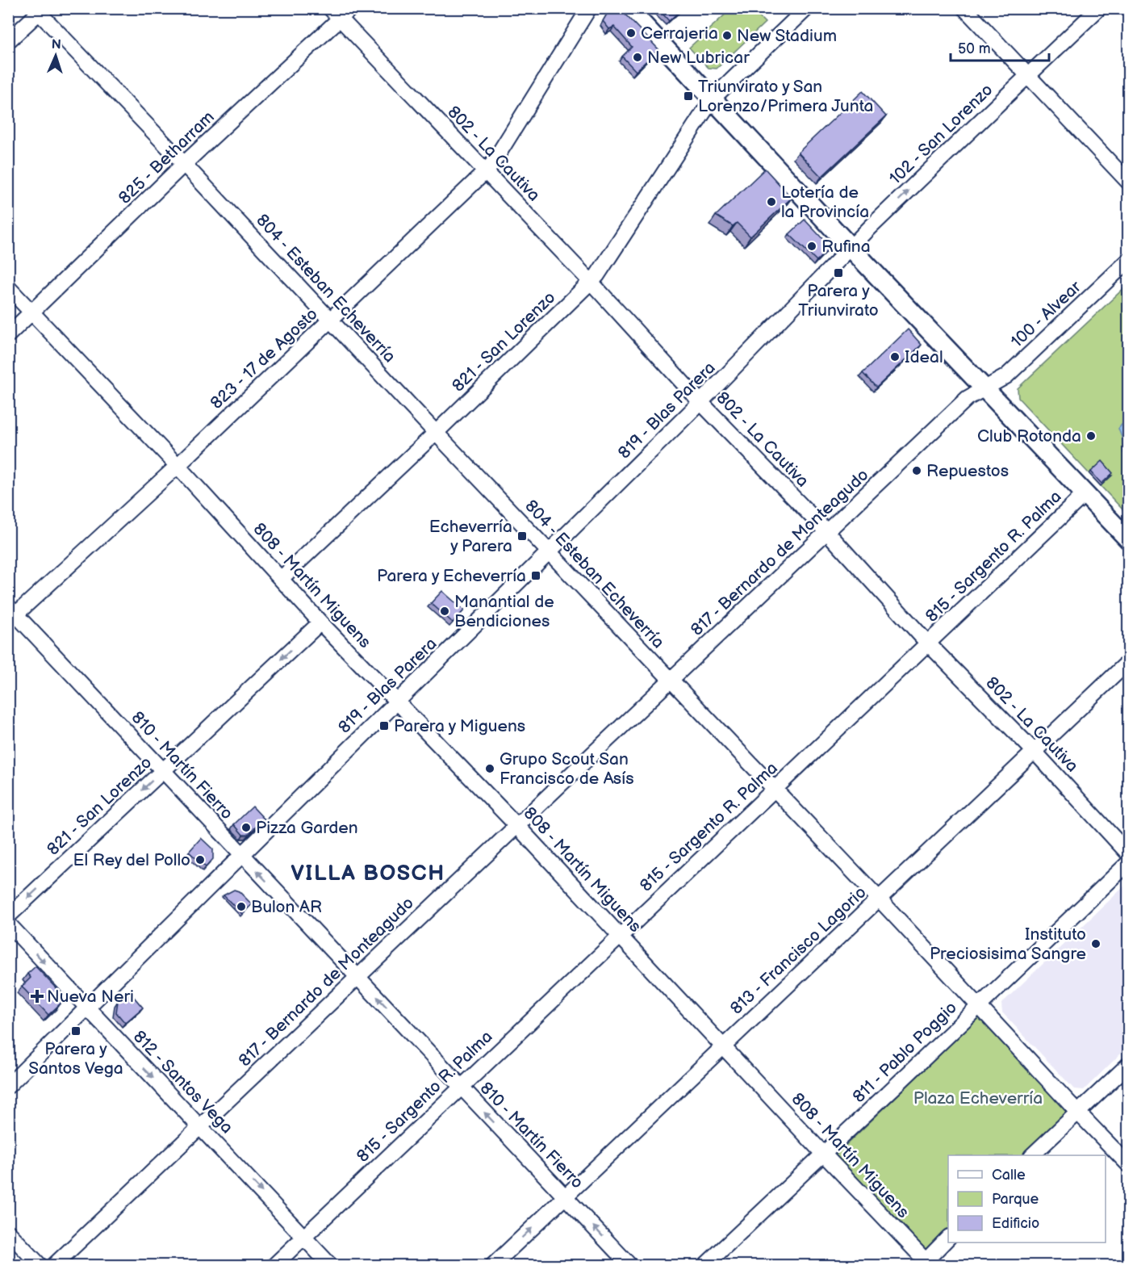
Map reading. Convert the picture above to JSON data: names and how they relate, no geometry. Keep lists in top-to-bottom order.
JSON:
{
  "streets": {
    "street": [
      "102 - San Lorenzo",
      "802 - La Cautiva",
      "825 - Betharram",
      "804 - Esteban Echeverría",
      "100 - Alvear",
      "821 - San Lorenzo",
      "823 - 17 de Agosto",
      "819 - Blas Parera",
      "817 - Bernardo de Monteagudo",
      "815 - Sargento R. Palma",
      "808 - Martín Miguens",
      "810 - Martín Fierro",
      "813 - Francisco Lagorio",
      "811 - Pablo Poggio",
      "812 - Santos Vega"
    ]
  },
  "crossings": [
    ["102 - San Lorenzo", "819 - Blas Parera"],
    ["802 - La Cautiva", "825 - Betharram"],
    ["802 - La Cautiva", "821 - San Lorenzo"],
    ["802 - La Cautiva", "823 - 17 de Agosto"],
    ["802 - La Cautiva", "819 - Blas Parera"],
    ["802 - La Cautiva", "817 - Bernardo de Monteagudo"],
    ["802 - La Cautiva", "815 - Sargento R. Palma"],
    ["802 - La Cautiva", "813 - Francisco Lagorio"],
    ["825 - Betharram", "804 - Esteban Echeverría"],
    ["825 - Betharram", "808 - Martín Miguens"],
    ["804 - Esteban Echeverría", "821 - San Lorenzo"],
    ["804 - Esteban Echeverría", "823 - 17 de Agosto"],
    ["804 - Esteban Echeverría", "819 - Blas Parera"],
    ["804 - Esteban Echeverría", "817 - Bernardo de Monteagudo"],
    ["804 - Esteban Echeverría", "815 - Sargento R. Palma"],
    ["804 - Esteban Echeverría", "813 - Francisco Lagorio"],
    ["804 - Esteban Echeverría", "811 - Pablo Poggio"],
    ["100 - Alvear", "817 - Bernardo de Monteagudo"],
    ["821 - San Lorenzo", "808 - Martín Miguens"],
    ["821 - San Lorenzo", "810 - Martín Fierro"],
    ["823 - 17 de Agosto", "808 - Martín Miguens"],
    ["823 - 17 de Agosto", "810 - Martín Fierro"],
    ["819 - Blas Parera", "808 - Martín Miguens"],
    ["819 - Blas Parera", "810 - Martín Fierro"],
    ["819 - Blas Parera", "812 - Santos Vega"],
    ["817 - Bernardo de Monteagudo", "808 - Martín Miguens"],
    ["817 - Bernardo de Monteagudo", "810 - Martín Fierro"],
    ["817 - Bernardo de Monteagudo", "812 - Santos Vega"],
    ["815 - Sargento R. Palma", "808 - Martín Miguens"],
    ["815 - Sargento R. Palma", "810 - Martín Fierro"],
    ["815 - Sargento R. Palma", "812 - Santos Vega"],
    ["808 - Martín Miguens", "813 - Francisco Lagorio"],
    ["808 - Martín Miguens", "811 - Pablo Poggio"],
    ["810 - Martín Fierro", "813 - Francisco Lagorio"]
  ],
  "one_way": [
    "102 - San Lorenzo",
    "821 - San Lorenzo",
    "810 - Martín Fierro",
    "812 - Santos Vega"
  ],
  "districts": ["VILLA BOSCH"],
  "parks": ["Plaza Echeverría"],
  "places": {
    "other": [
      "Cerrajeria",
      "New Stadium",
      "New Lubricar",
      "Lotería de la Provincía",
      "Rufina",
      "Ideal",
      "Club Rotonda",
      "Repuestos",
      "Manantial de Bendiciones",
      "Grupo Scout San Francisco de Asís",
      "Pizza Garden",
      "El Rey del Pollo",
      "Bulon AR",
      "Instituto Preciosisima Sangre"
    ],
    "transit": [
      "Triunvirato y San Lorenzo/Primera Junta",
      "Parera y Triunvirato",
      "Echeverría y Parera",
      "Parera y Echeverría",
      "Parera y Miguens",
      "Parera y Santos Vega"
    ],
    "health": ["Nueva Neri"]
  },
  "legend": ["Calle", "Parque", "Edificio"],
  "scale_bar": "50 m",
  "north": "top"
}
